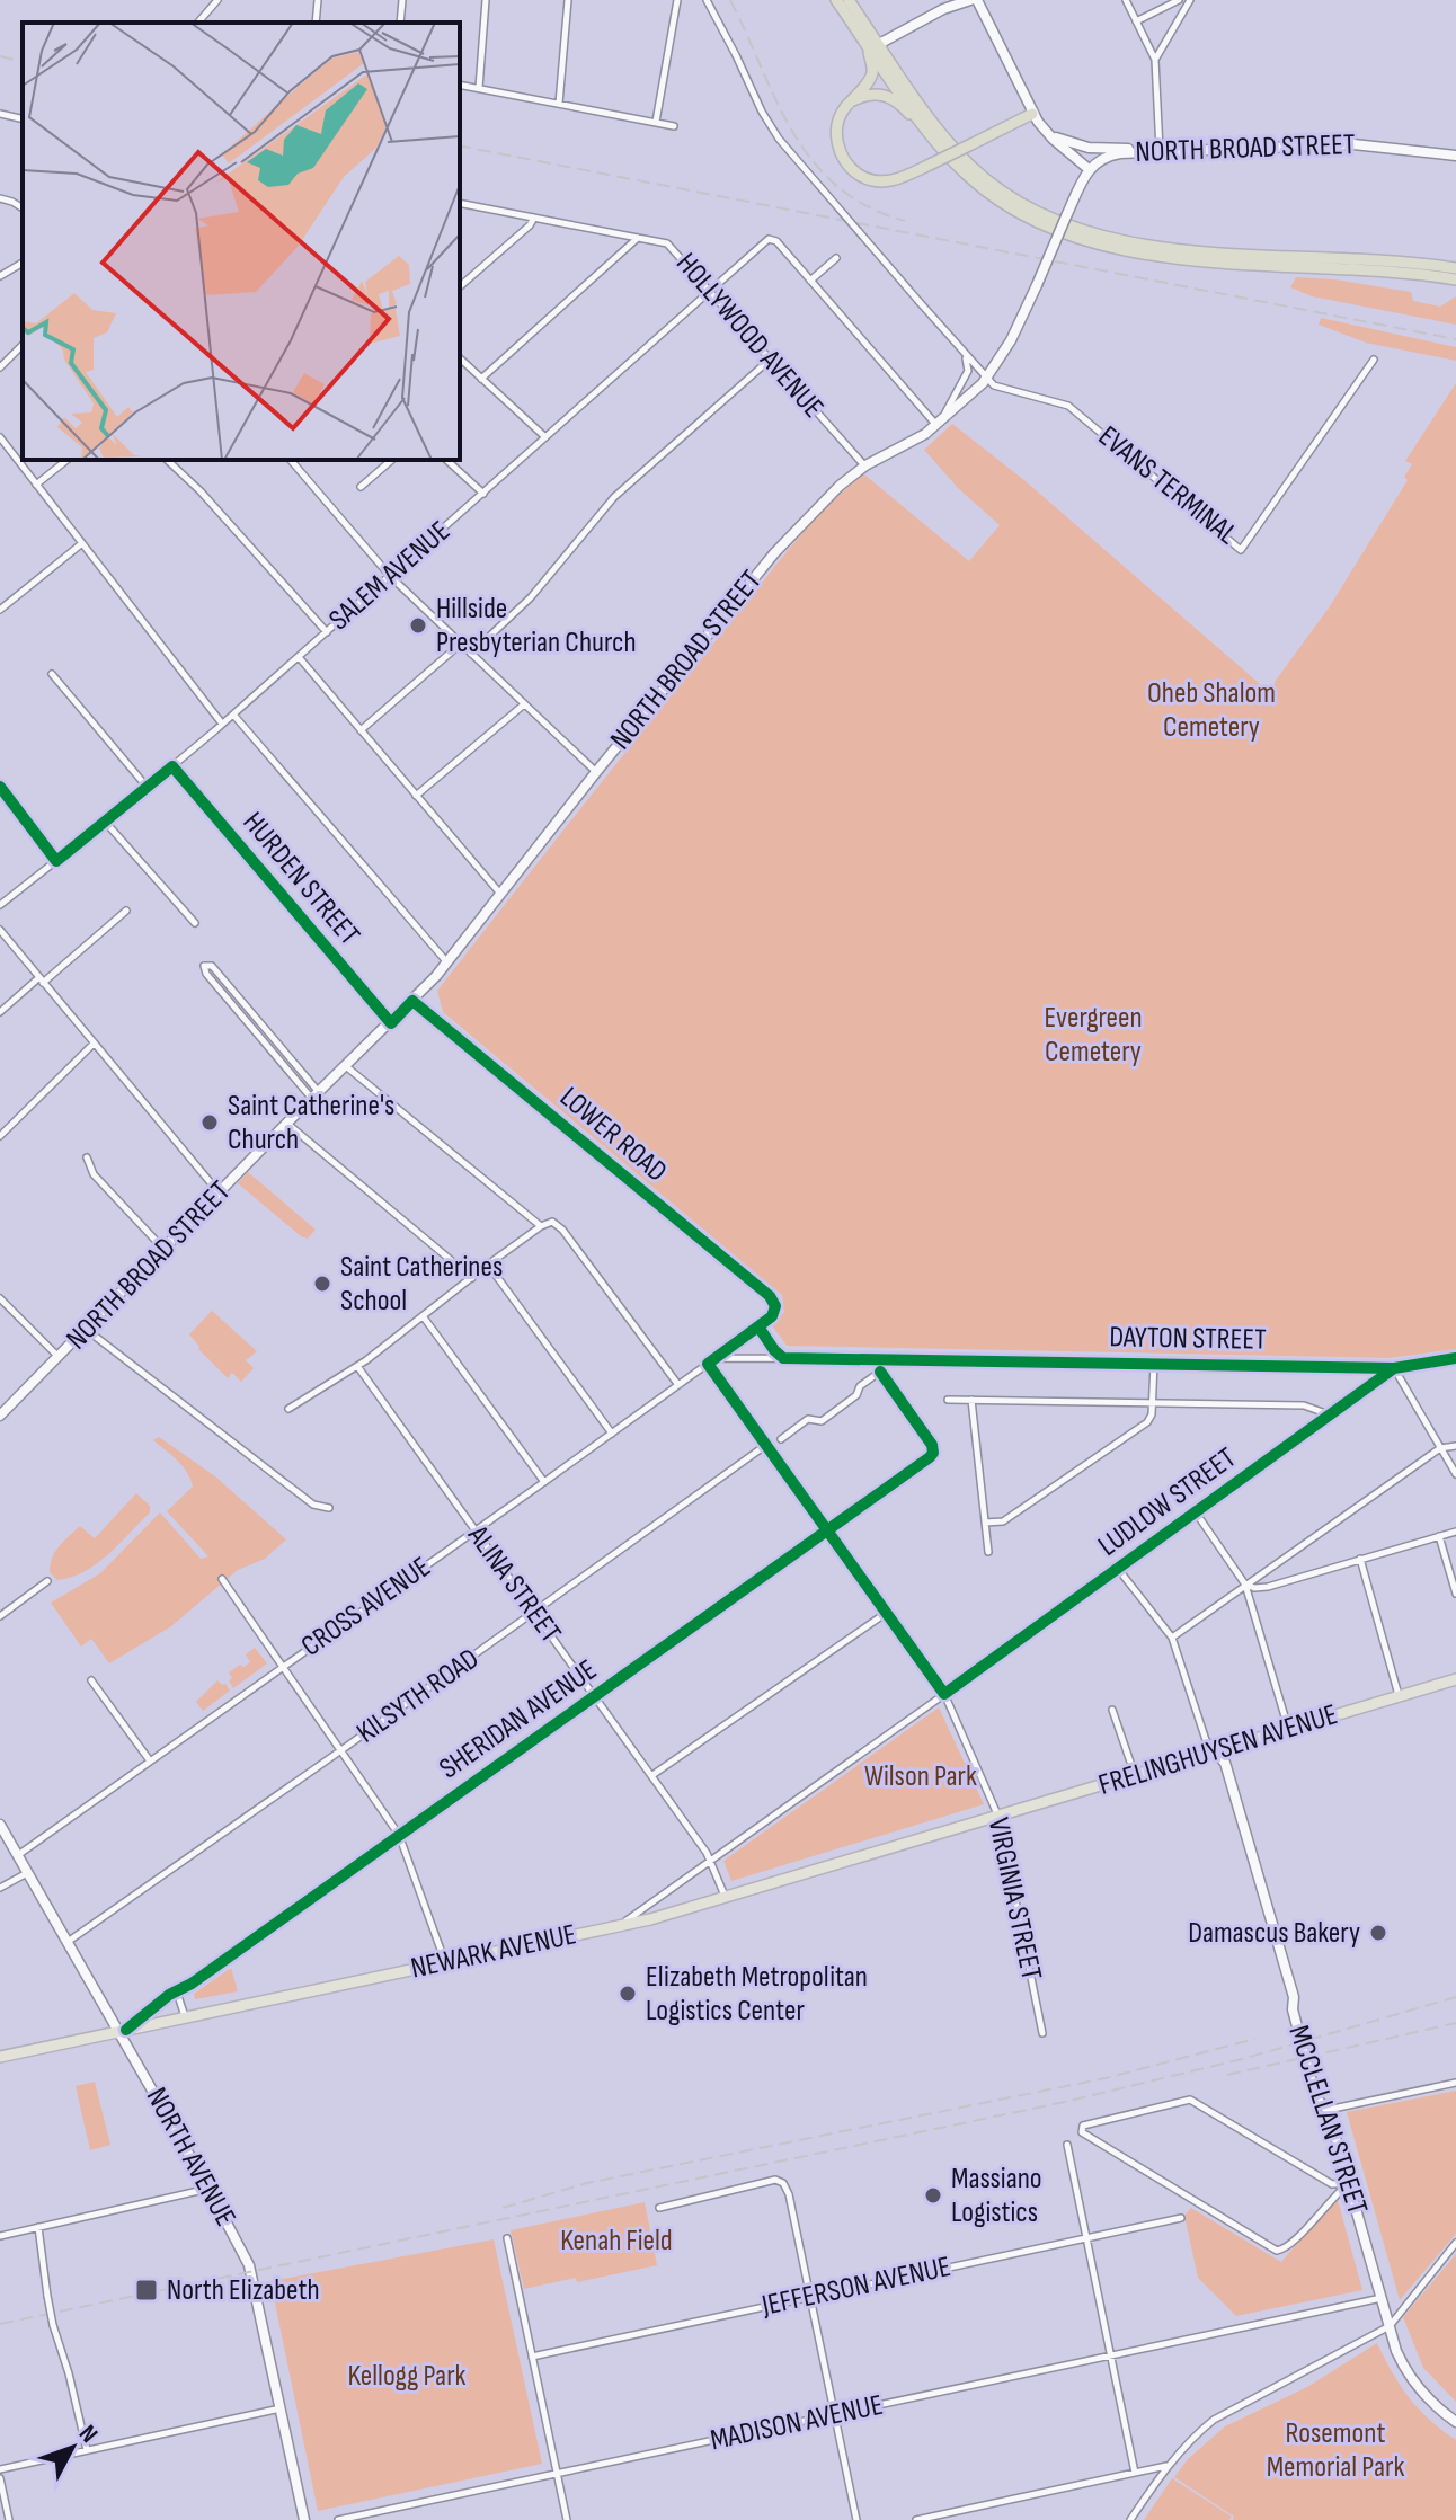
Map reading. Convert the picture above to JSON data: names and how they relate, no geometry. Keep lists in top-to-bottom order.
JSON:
{
  "streets": {
    "main road": [
      "NORTH BROAD STREET",
      "FRELINGHUYSEN AVENUE",
      "NEWARK AVENUE",
      "MCCLELLAN STREET",
      "NORTH AVENUE"
    ],
    "street": [
      "HOLLYWOOD AVENUE",
      "EVANS TERMINAL",
      "SALEM AVENUE",
      "HURDEN STREET",
      "LOWER ROAD",
      "DAYTON STREET",
      "LUDLOW STREET",
      "ALINA STREET",
      "CROSS AVENUE",
      "KILSYTH ROAD",
      "SHERIDAN AVENUE",
      "VIRGINIA STREET",
      "JEFFERSON AVENUE",
      "MADISON AVENUE"
    ]
  },
  "crossings": [
    ["NORTH BROAD STREET", "HOLLYWOOD AVENUE"],
    ["NORTH BROAD STREET", "EVANS TERMINAL"],
    ["NORTH BROAD STREET", "HURDEN STREET"],
    ["NORTH BROAD STREET", "LOWER ROAD"],
    ["HOLLYWOOD AVENUE", "SALEM AVENUE"],
    ["SALEM AVENUE", "HURDEN STREET"],
    ["LOWER ROAD", "CROSS AVENUE"],
    ["DAYTON STREET", "LUDLOW STREET"],
    ["LUDLOW STREET", "ALINA STREET"],
    ["LUDLOW STREET", "VIRGINIA STREET"],
    ["LUDLOW STREET", "NEWARK AVENUE"],
    ["ALINA STREET", "CROSS AVENUE"],
    ["ALINA STREET", "KILSYTH ROAD"],
    ["ALINA STREET", "SHERIDAN AVENUE"],
    ["ALINA STREET", "NEWARK AVENUE"],
    ["CROSS AVENUE", "VIRGINIA STREET"],
    ["CROSS AVENUE", "NORTH AVENUE"],
    ["KILSYTH ROAD", "VIRGINIA STREET"],
    ["KILSYTH ROAD", "NORTH AVENUE"],
    ["SHERIDAN AVENUE", "VIRGINIA STREET"],
    ["SHERIDAN AVENUE", "NEWARK AVENUE"],
    ["SHERIDAN AVENUE", "NORTH AVENUE"],
    ["FRELINGHUYSEN AVENUE", "VIRGINIA STREET"],
    ["FRELINGHUYSEN AVENUE", "NEWARK AVENUE"],
    ["FRELINGHUYSEN AVENUE", "MCCLELLAN STREET"],
    ["NEWARK AVENUE", "NORTH AVENUE"],
    ["MCCLELLAN STREET", "MADISON AVENUE"]
  ],
  "parks": [
    "Oheb Shalom Cemetery",
    "Evergreen Cemetery",
    "Wilson Park",
    "Kenah Field",
    "Kellogg Park",
    "Rosemont Memorial Park"
  ],
  "places": {
    "other": [
      "Hillside Presbyterian Church",
      "Saint Catherine's Church",
      "Saint Catherines School",
      "Damascus Bakery",
      "Elizabeth Metropolitan Logistics Center",
      "Massiano Logistics"
    ],
    "transit": ["North Elizabeth"]
  },
  "north": "top right"
}
